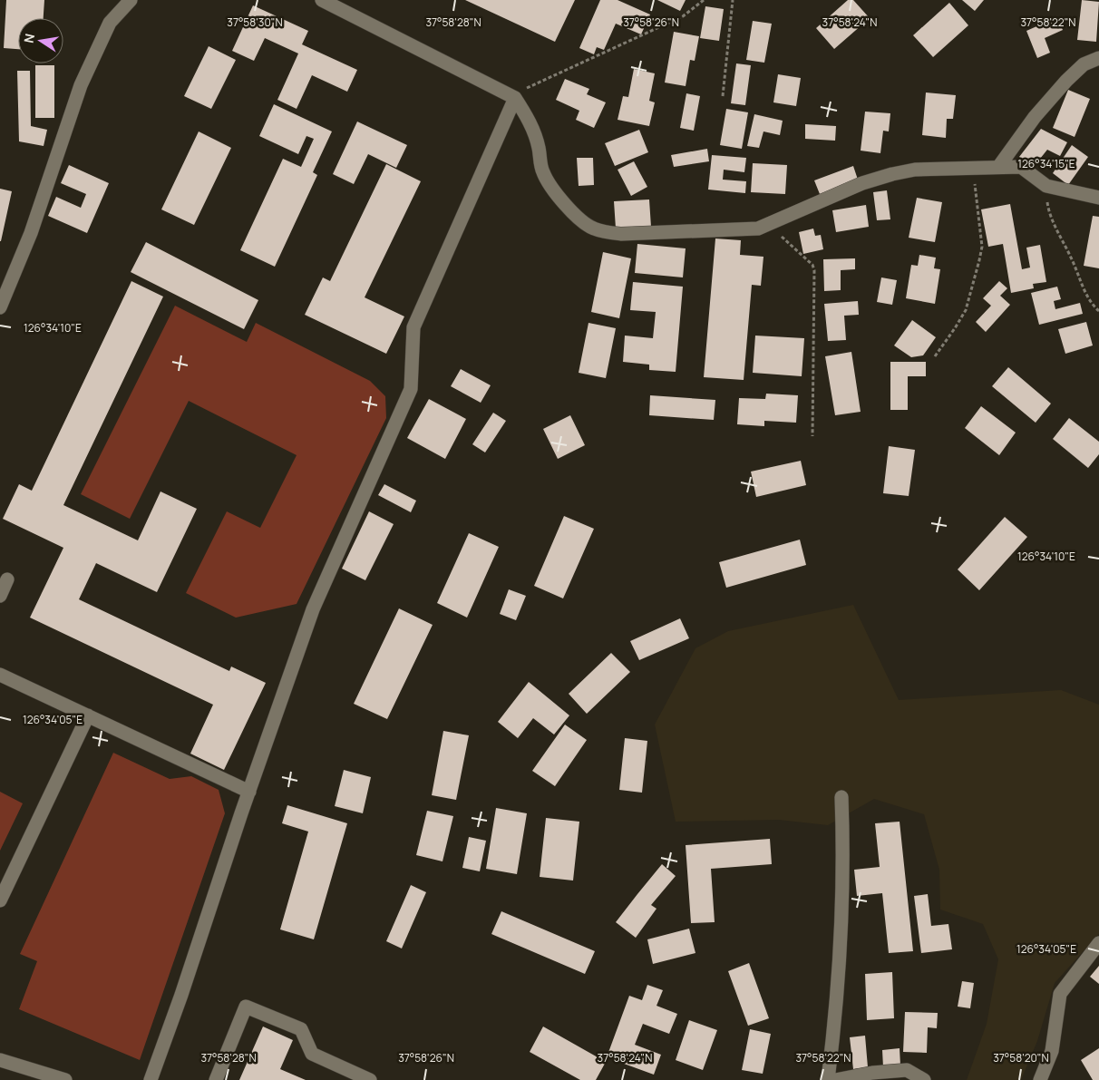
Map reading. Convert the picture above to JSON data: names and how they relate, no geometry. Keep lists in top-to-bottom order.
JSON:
{
  "north": "left",
  "coordinates": [
    "37°58'30\"N",
    "37°58'28\"N",
    "37°58'26\"N",
    "37°58'24\"N",
    "37°58'22\"N",
    "126°34'15\"E",
    "126°34'10\"E",
    "126°34'05\"E",
    "37°58'20\"N"
  ]
}
